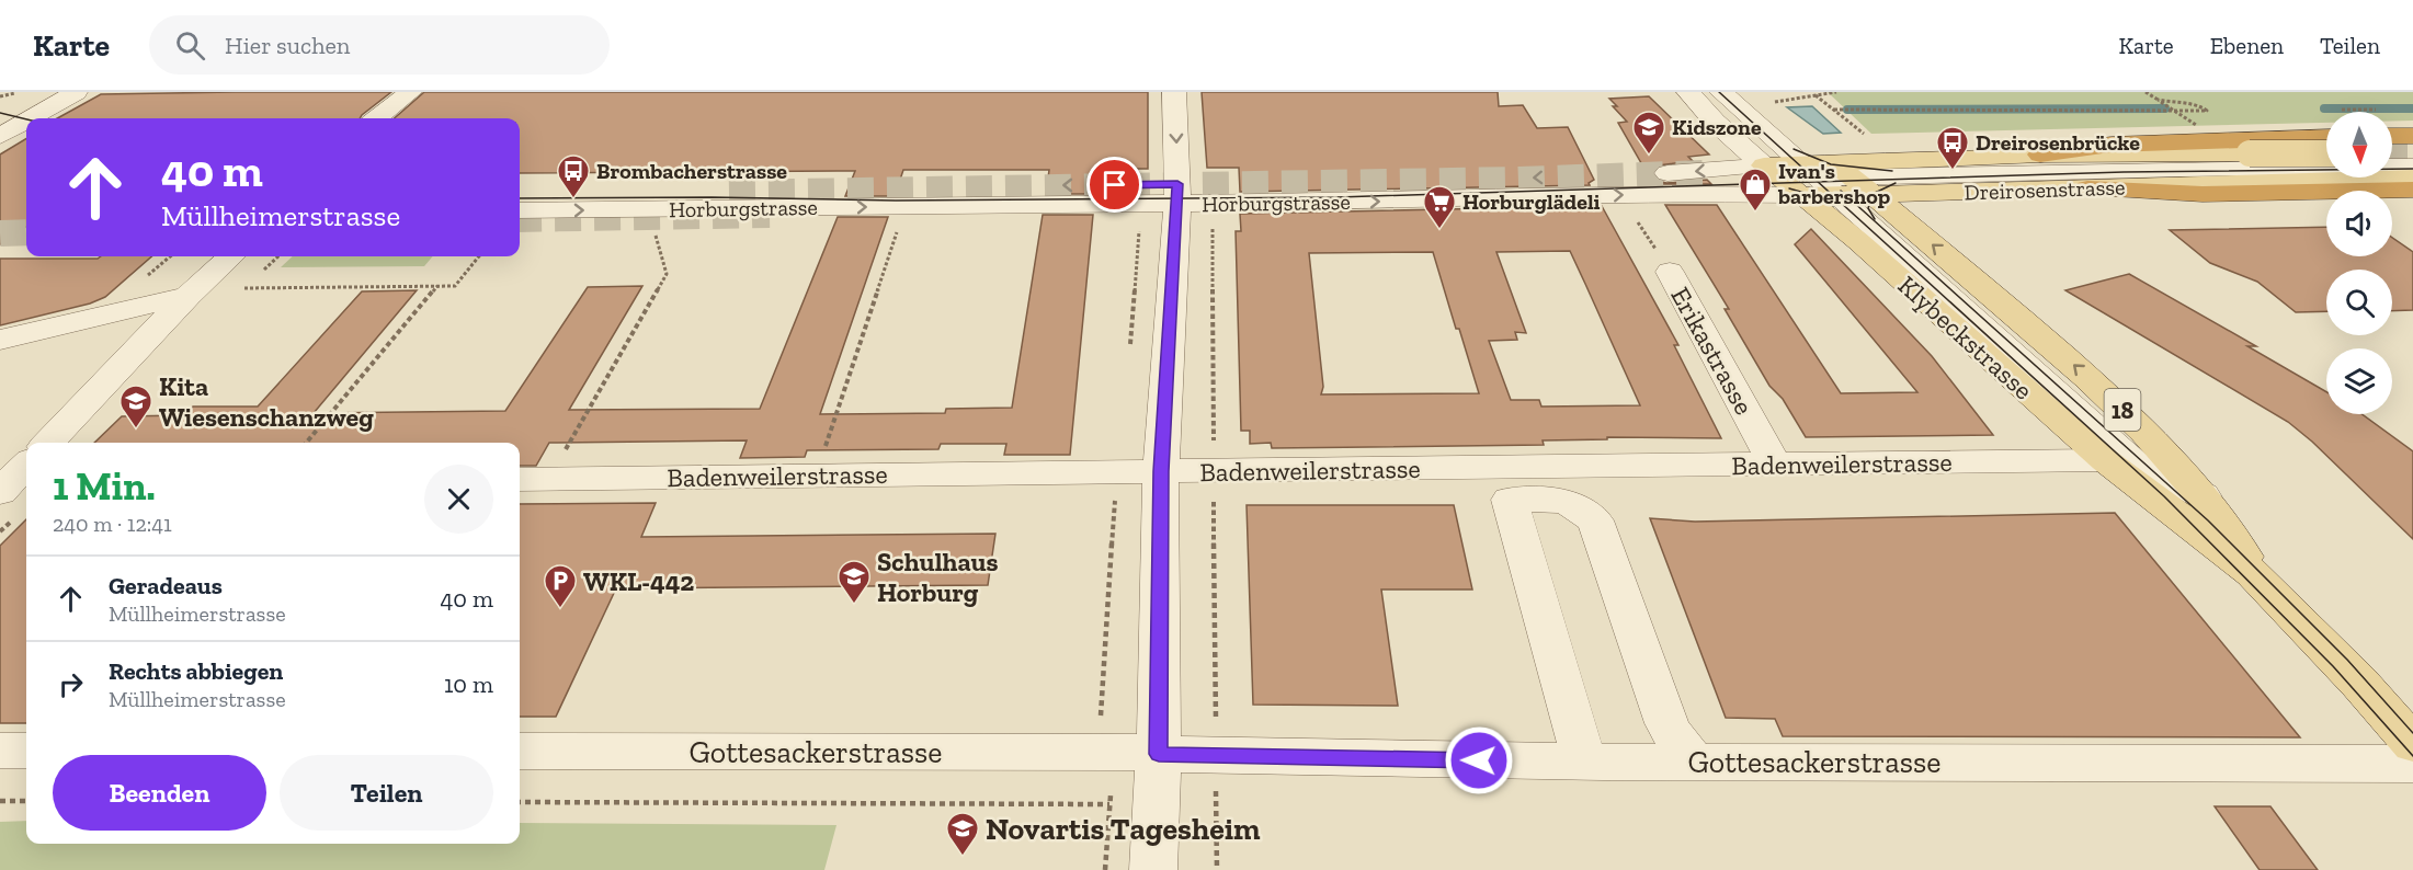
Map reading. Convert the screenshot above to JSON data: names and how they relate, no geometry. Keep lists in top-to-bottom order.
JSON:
{
  "streets": {
    "main road": ["Dreirosenstrasse", "Klybeckstrasse", "18"],
    "street": [
      "Horburgstrasse",
      "Erikastrasse",
      "Badenweilerstrasse",
      "Gottesackerstrasse"
    ]
  },
  "crossings": [
    ["Dreirosenstrasse", "Horburgstrasse"],
    ["Dreirosenstrasse", "Klybeckstrasse"],
    ["Horburgstrasse", "Klybeckstrasse"],
    ["Klybeckstrasse", "Badenweilerstrasse"],
    ["Erikastrasse", "Badenweilerstrasse"]
  ],
  "places": {
    "school or university": [
      "Kidszone",
      "Kita Wiesenschanzweg",
      "Schulhaus Horburg",
      "Novartis Tagesheim"
    ],
    "bus stop": ["Dreirosenbrücke", "Brombacherstrasse"],
    "shop": ["Ivan's barbershop"],
    "supermarket": ["Horburglädeli"],
    "parking": ["WKL-442"]
  },
  "north": "bottom",
  "page": {
    "header": "Karte",
    "search": "Hier suchen",
    "nav": ["Karte", "Ebenen", "Teilen"],
    "turn": ["40 m", "Müllheimerstrasse"],
    "heading": ["1 Min.", "240 m · 12:41"],
    "list": [
      {
        "name": "Geradeaus",
        "note": "Müllheimerstrasse",
        "value": "40 m"
      },
      {
        "name": "Rechts abbiegen",
        "note": "Müllheimerstrasse",
        "value": "10 m"
      }
    ],
    "buttons": ["Beenden", "Teilen"]
  }
}
